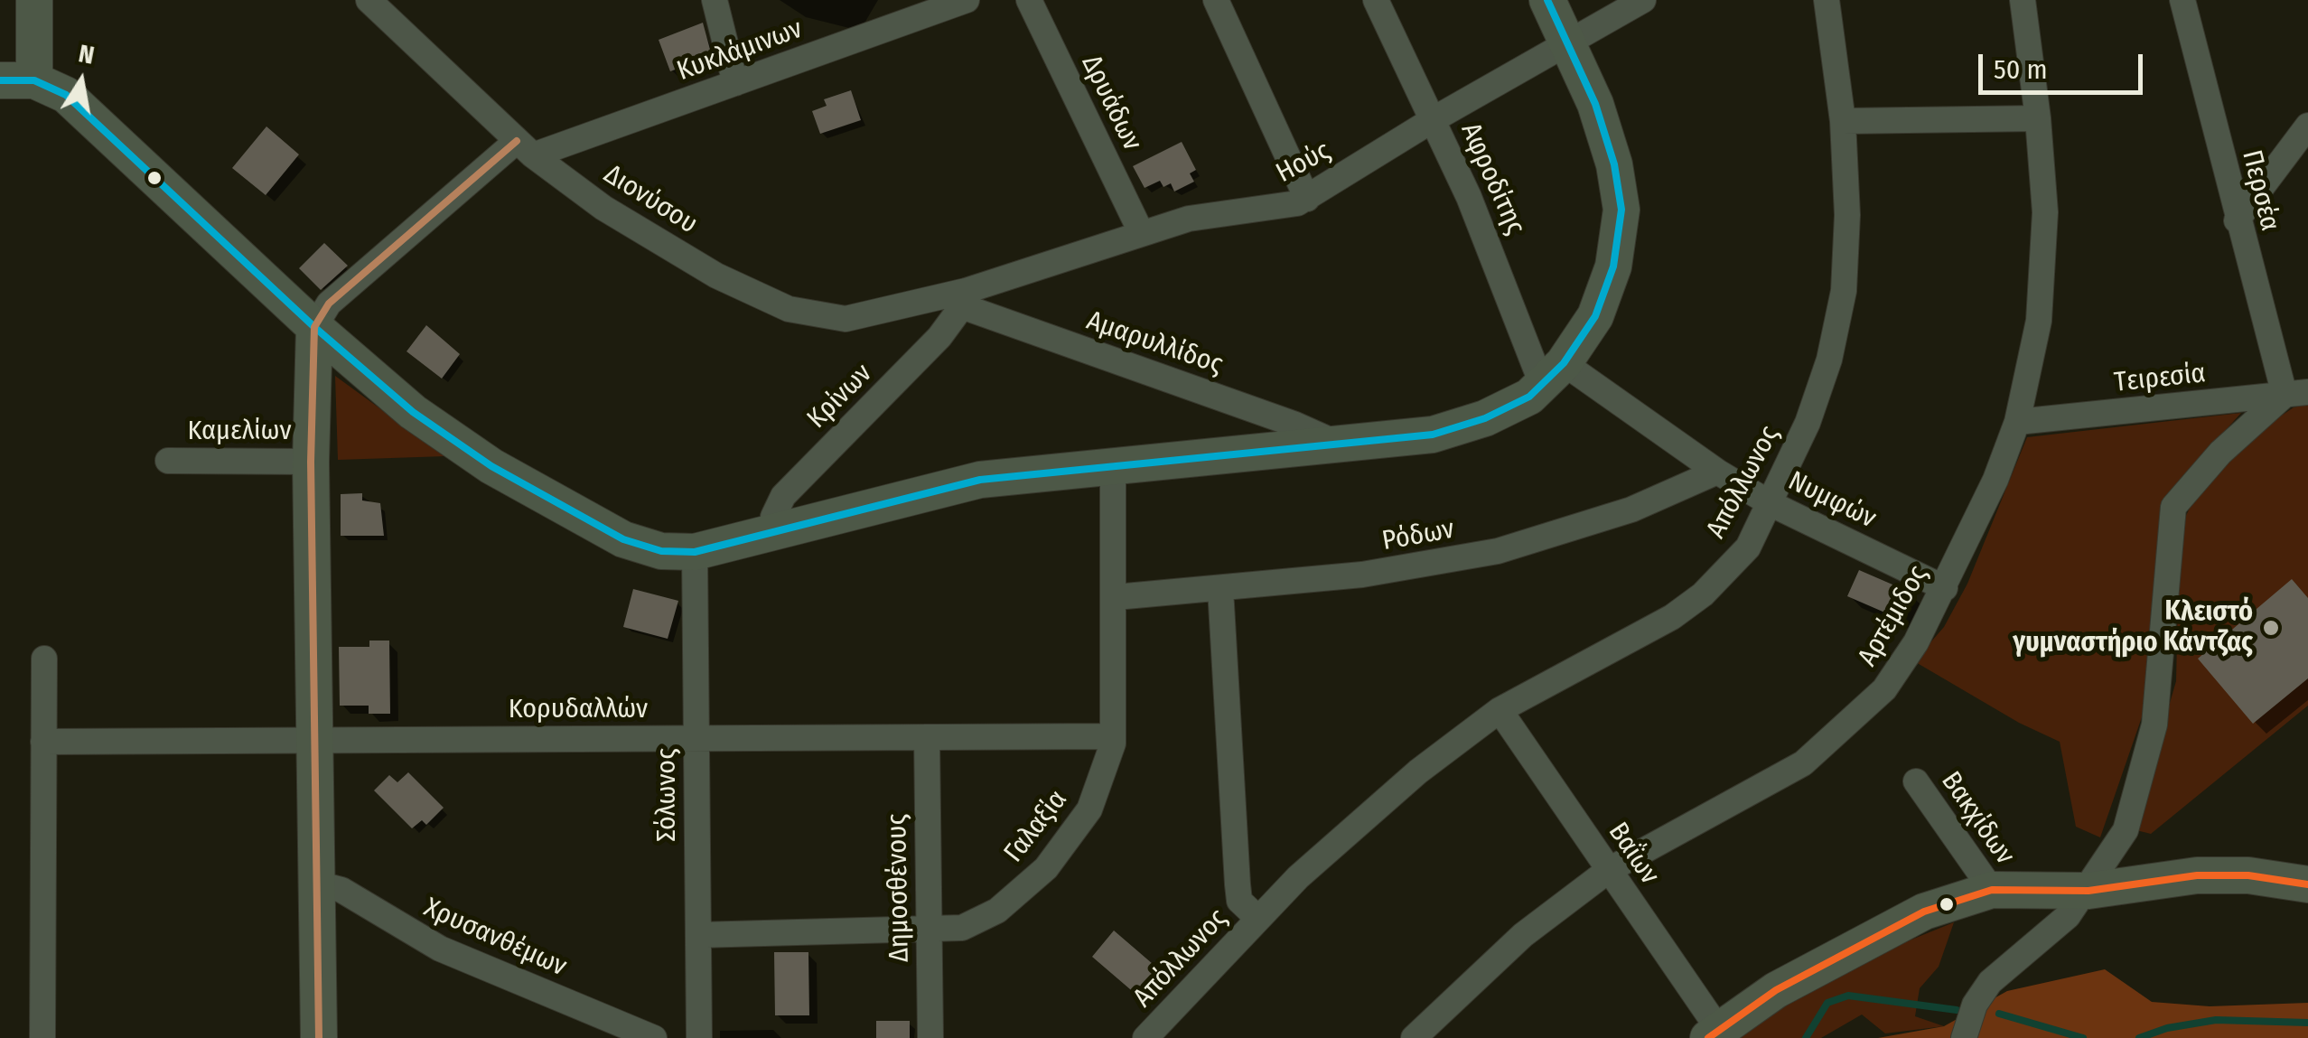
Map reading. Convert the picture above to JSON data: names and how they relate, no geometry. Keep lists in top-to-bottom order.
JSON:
{
  "streets": {
    "street": [
      "Κυκλάμινων",
      "Δρυάδων",
      "Ηούς",
      "Αφροδίτης",
      "Περσέα",
      "Διονύσου",
      "Αμαρυλλίδος",
      "Tειρεσία",
      "Κρίνων",
      "Καμελίων",
      "Απόλλωνος",
      "Νυμφών",
      "Ρόδων",
      "Αρτέμιδος",
      "Κορυδαλλών",
      "Σόλωνος",
      "Βακχίδων",
      "Γαλαξία",
      "Βαΐων",
      "Δημοσθένους",
      "Χρυσανθέμων"
    ]
  },
  "crossings": [
    ["Κυκλάμινων", "Διονύσου"],
    ["Δρυάδων", "Ηούς"],
    ["Ηούς", "Αφροδίτης"],
    ["Ηούς", "Διονύσου"],
    ["Ηούς", "Αμαρυλλίδος"],
    ["Ηούς", "Κρίνων"],
    ["Αφροδίτης", "Νυμφών"],
    ["Περσέα", "Tειρεσία"],
    ["Διονύσου", "Αμαρυλλίδος"],
    ["Διονύσου", "Κρίνων"],
    ["Αμαρυλλίδος", "Κρίνων"],
    ["Tειρεσία", "Αρτέμιδος"],
    ["Απόλλωνος", "Νυμφών"],
    ["Απόλλωνος", "Ρόδων"],
    ["Απόλλωνος", "Βαΐων"],
    ["Νυμφών", "Ρόδων"],
    ["Νυμφών", "Αρτέμιδος"],
    ["Ρόδων", "Γαλαξία"],
    ["Αρτέμιδος", "Βαΐων"],
    ["Κορυδαλλών", "Σόλωνος"],
    ["Κορυδαλλών", "Γαλαξία"],
    ["Κορυδαλλών", "Δημοσθένους"],
    ["Σόλωνος", "Γαλαξία"],
    ["Γαλαξία", "Δημοσθένους"]
  ],
  "places": ["Κλειστό γυμναστήριο Κάντζας"],
  "scale_bar": "50 m",
  "north": "top"
}
